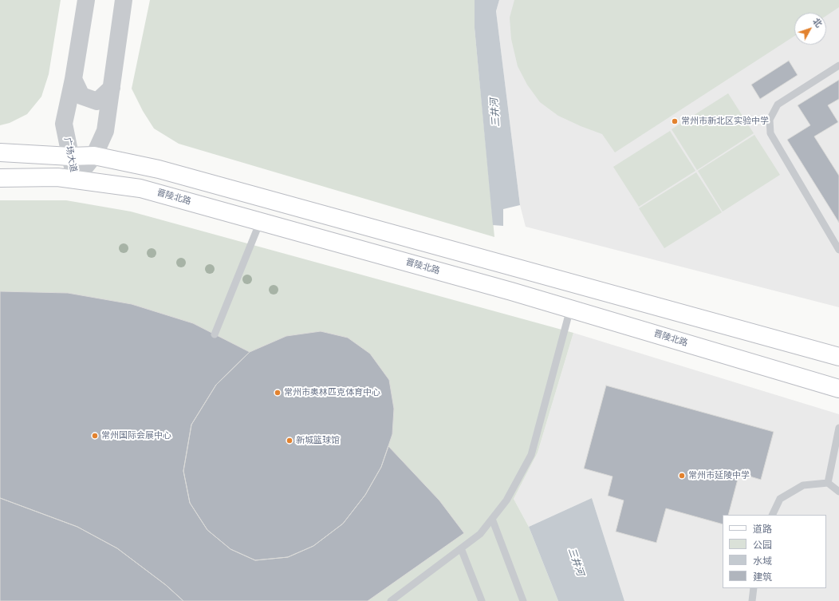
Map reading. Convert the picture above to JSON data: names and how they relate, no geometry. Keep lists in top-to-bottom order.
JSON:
{
  "streets": {
    "main road": ["晋陵北路"],
    "street": ["广场大道"]
  },
  "crossings": [
    ["广场大道", "晋陵北路"]
  ],
  "water": ["三井河"],
  "places": [
    "常州市新北区实验中学",
    "常州市奥林匹克体育中心",
    "常州国际会展中心",
    "新城篮球馆",
    "常州市延陵中学"
  ],
  "legend": [
    "道路",
    "公园",
    "水域",
    "建筑"
  ],
  "north": "top right"
}
